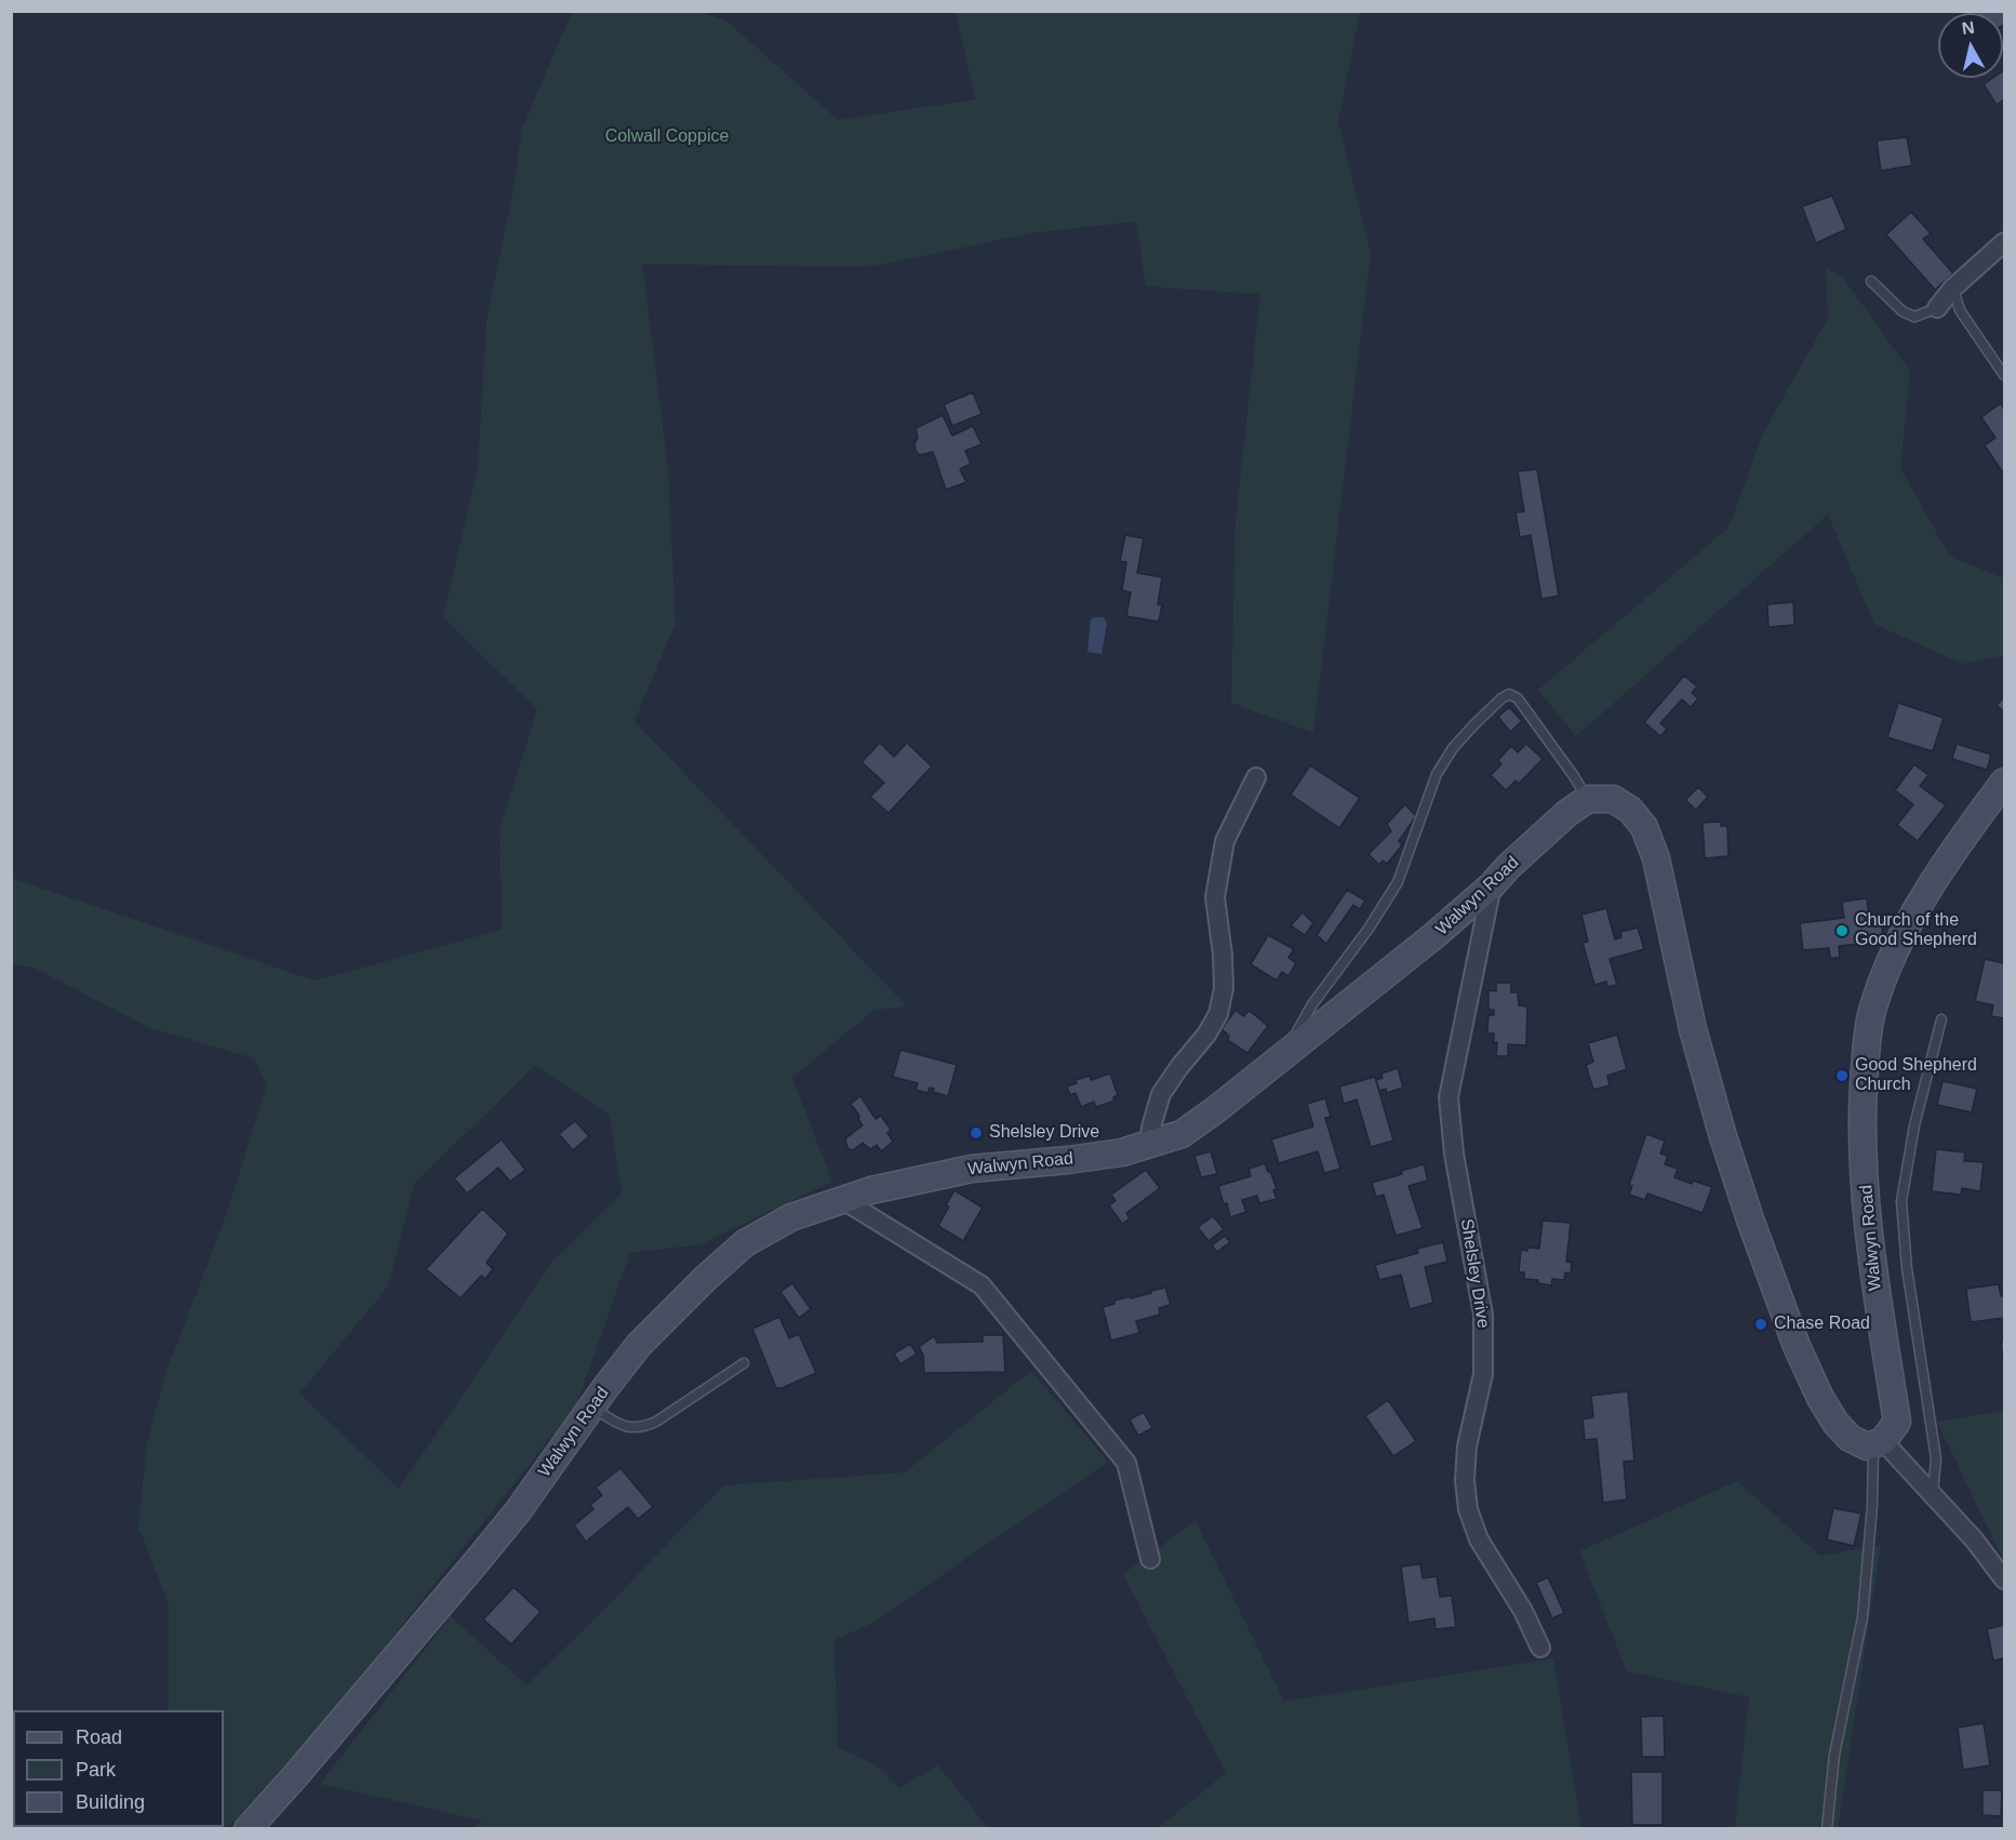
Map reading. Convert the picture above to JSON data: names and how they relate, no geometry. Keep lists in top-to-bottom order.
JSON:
{
  "streets": {
    "main road": ["Walwyn Road"],
    "street": ["Shelsley Drive"]
  },
  "crossings": [
    ["Walwyn Road", "Shelsley Drive"]
  ],
  "parks": ["Colwall Coppice"],
  "places": [
    "Church of the Good Shepherd",
    "Good Shepherd Church",
    "Shelsley Drive",
    "Chase Road"
  ],
  "legend": ["Road", "Park", "Building"],
  "north": "top"
}
